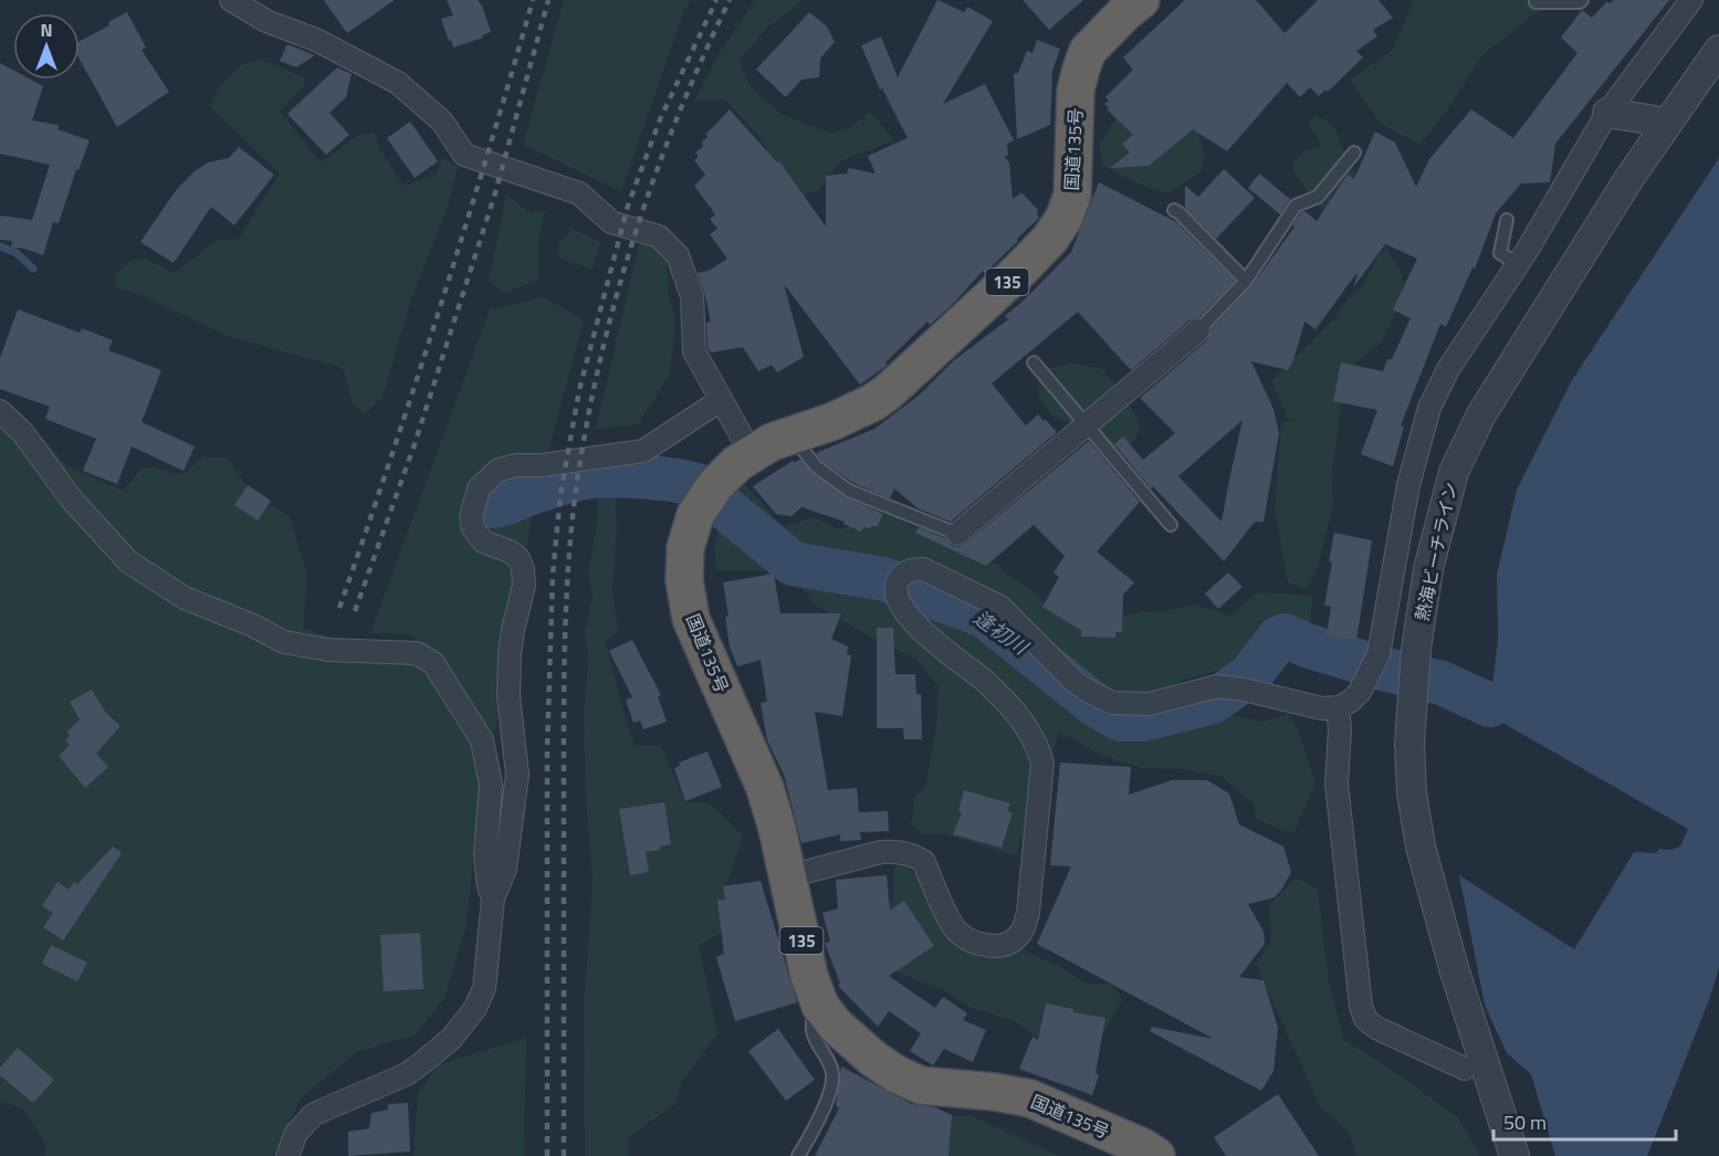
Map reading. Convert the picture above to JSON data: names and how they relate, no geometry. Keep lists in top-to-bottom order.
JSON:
{
  "streets": {
    "highway": ["国道135号", "135"],
    "street": ["熱海ビーチライン"]
  },
  "water": ["逢初川"],
  "scale_bar": "50 m",
  "north": "top"
}
